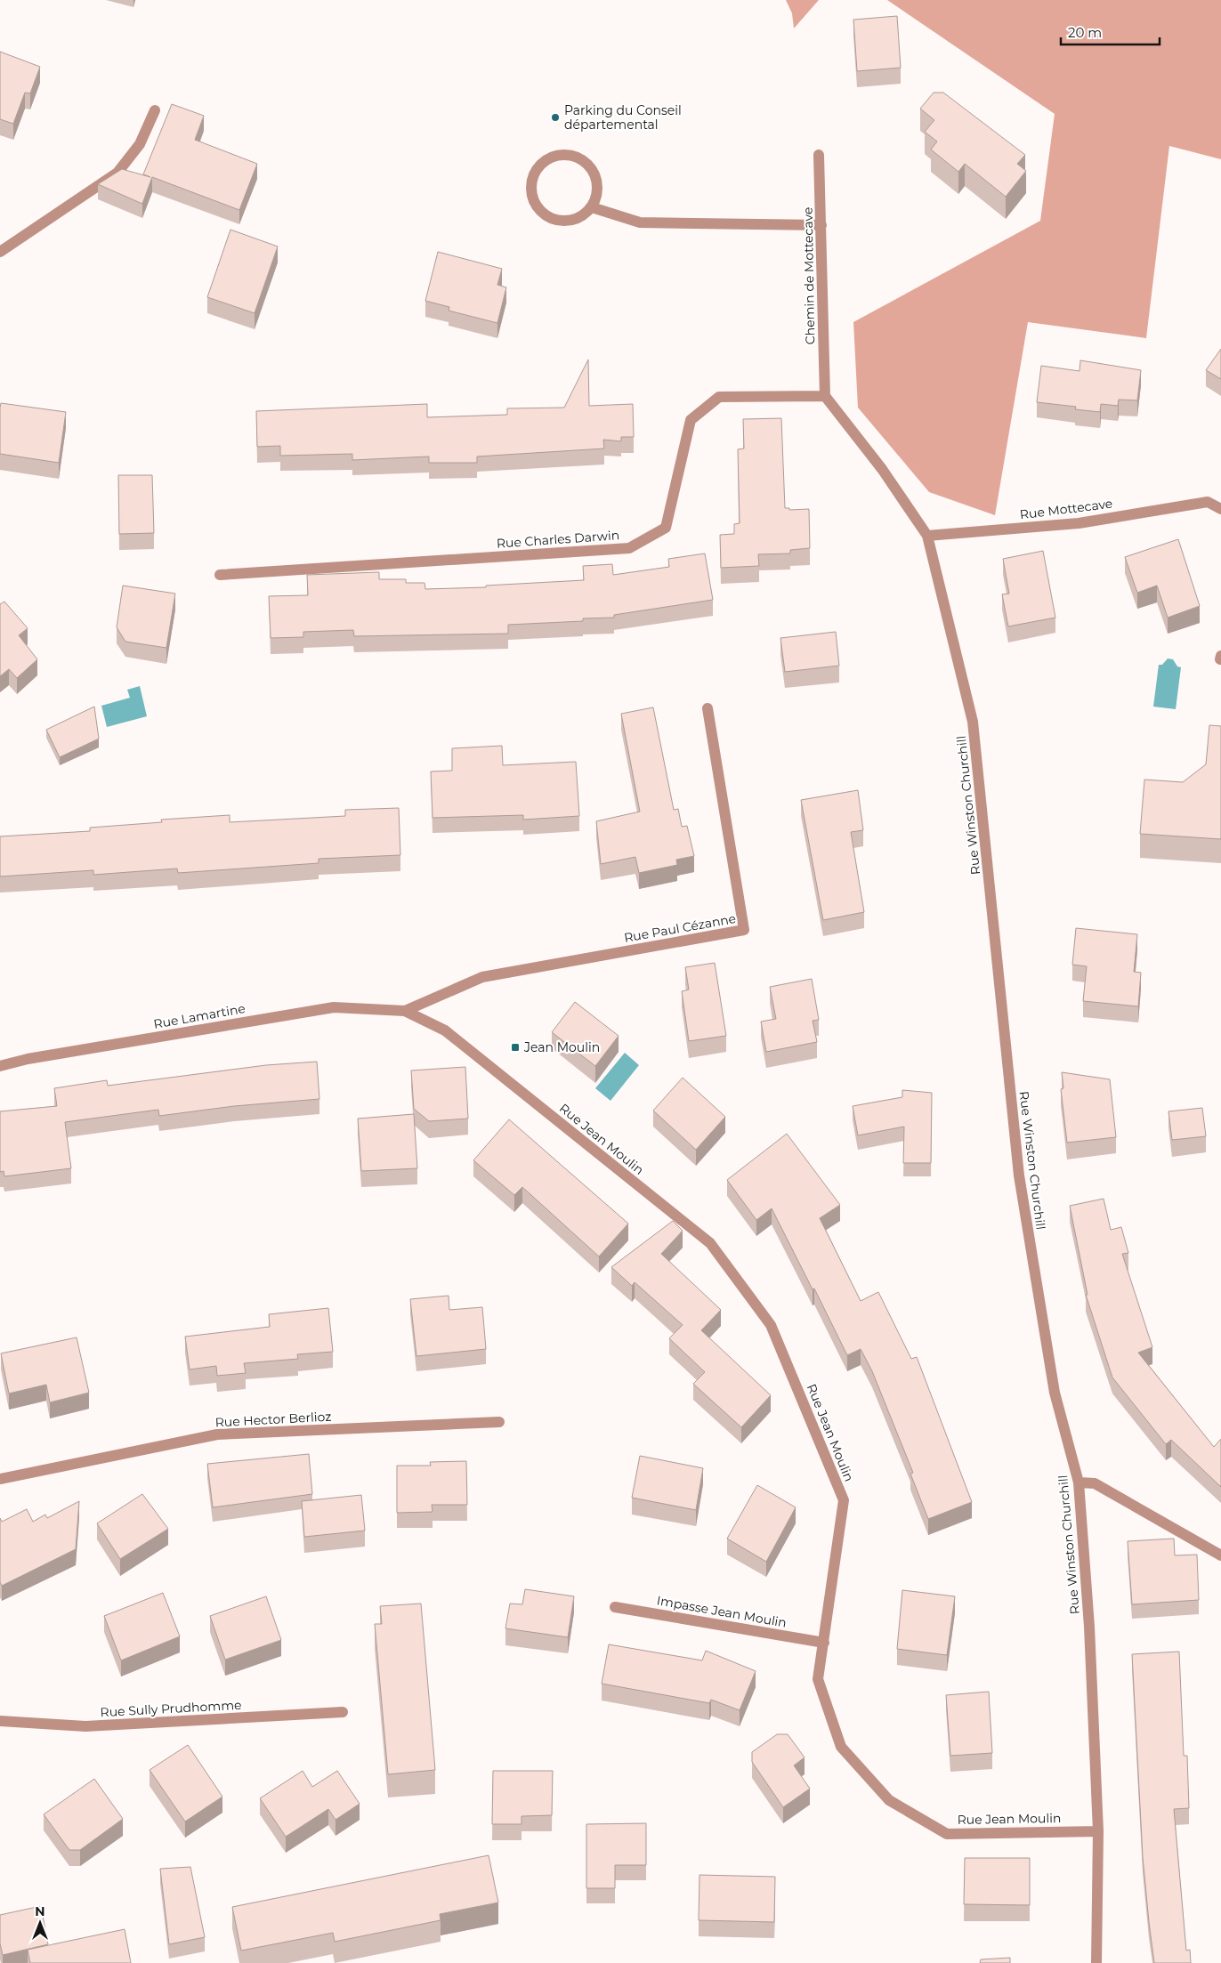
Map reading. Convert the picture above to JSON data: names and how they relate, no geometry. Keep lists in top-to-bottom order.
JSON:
{
  "streets": {
    "street": [
      "Chemin de Mottecave",
      "Rue Mottecave",
      "Rue Charles Darwin",
      "Rue Winston Churchill",
      "Rue Paul Cézanne",
      "Rue Lamartine",
      "Rue Jean Moulin",
      "Rue Hector Berlioz",
      "Impasse Jean Moulin",
      "Rue Sully Prudhomme"
    ]
  },
  "crossings": [
    ["Chemin de Mottecave", "Rue Charles Darwin"],
    ["Chemin de Mottecave", "Rue Winston Churchill"],
    ["Rue Mottecave", "Rue Winston Churchill"],
    ["Rue Charles Darwin", "Rue Winston Churchill"],
    ["Rue Winston Churchill", "Rue Jean Moulin"],
    ["Rue Paul Cézanne", "Rue Lamartine"],
    ["Rue Paul Cézanne", "Rue Jean Moulin"],
    ["Rue Lamartine", "Rue Jean Moulin"],
    ["Rue Jean Moulin", "Impasse Jean Moulin"]
  ],
  "places": {
    "other": ["Parking du Conseil départemental"],
    "transit": ["Jean Moulin"]
  },
  "scale_bar": "20 m",
  "north": "top"
}
